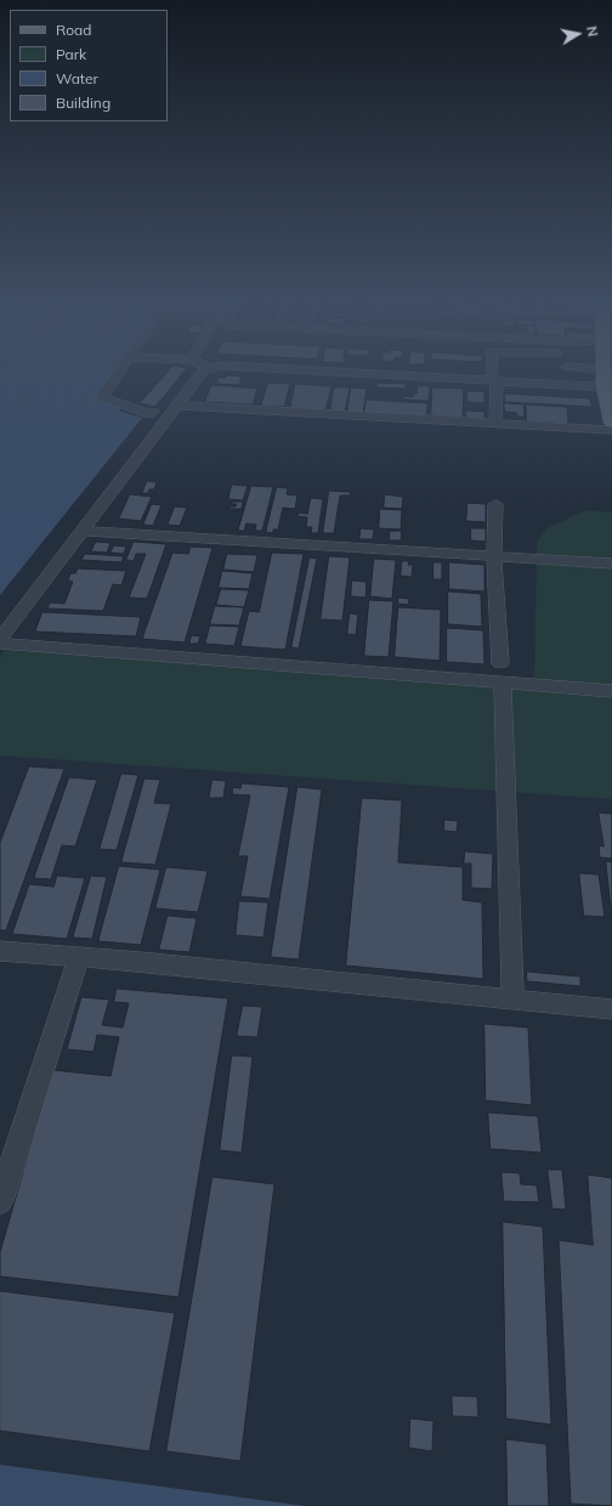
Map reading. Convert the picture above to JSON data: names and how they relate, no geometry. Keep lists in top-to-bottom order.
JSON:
{
  "legend": [
    "Road",
    "Park",
    "Water",
    "Building"
  ],
  "north": "right"
}
